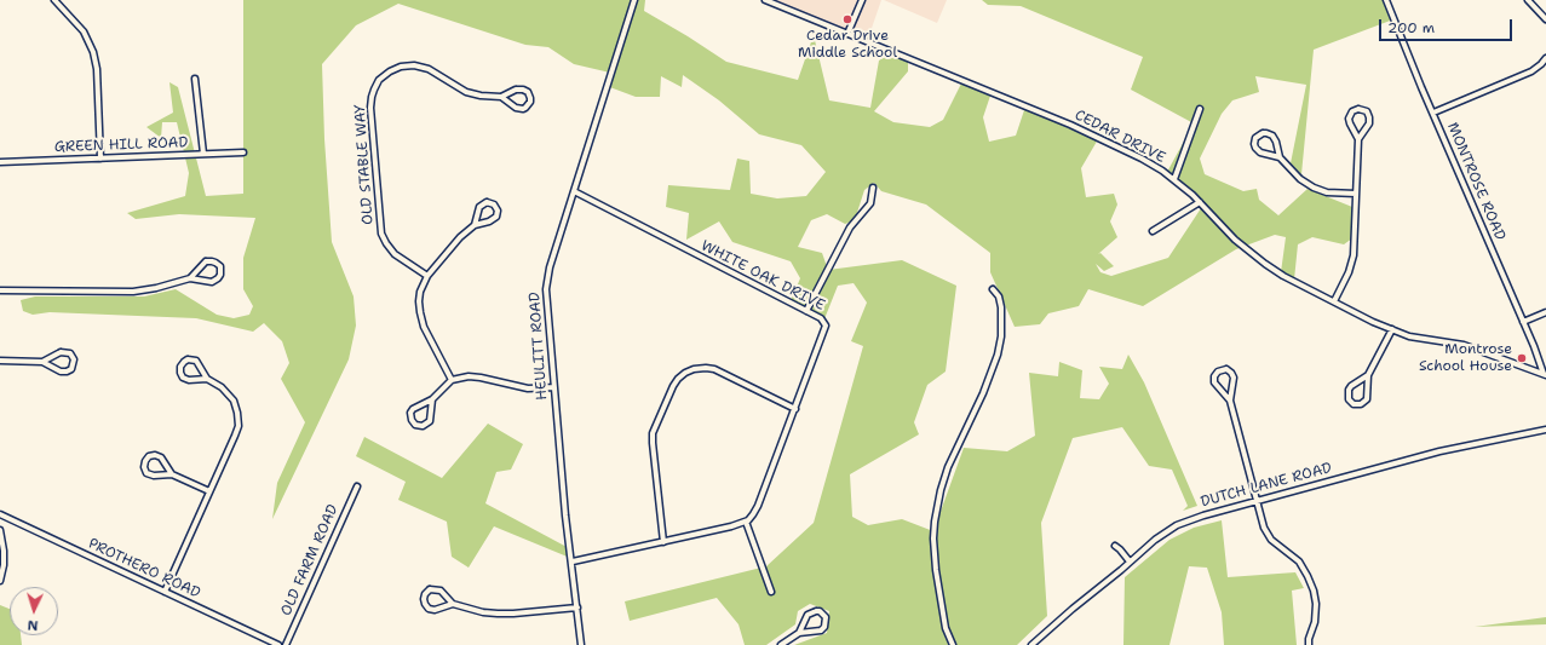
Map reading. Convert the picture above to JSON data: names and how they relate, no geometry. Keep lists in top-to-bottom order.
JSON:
{
  "streets": {
    "street": [
      "CEDAR DRIVE",
      "GREEN HILL ROAD",
      "OLD STABLE WAY",
      "MONTROSE ROAD",
      "WHITE OAK DRIVE",
      "HEULITT ROAD",
      "DUTCH LANE ROAD",
      "OLD FARM ROAD",
      "PROTHERO ROAD"
    ]
  },
  "crossings": [
    ["CEDAR DRIVE", "MONTROSE ROAD"],
    ["WHITE OAK DRIVE", "HEULITT ROAD"]
  ],
  "places": ["Cedar Drive Middle School", "Montrose School House"],
  "scale_bar": "200 m",
  "north": "bottom"
}
